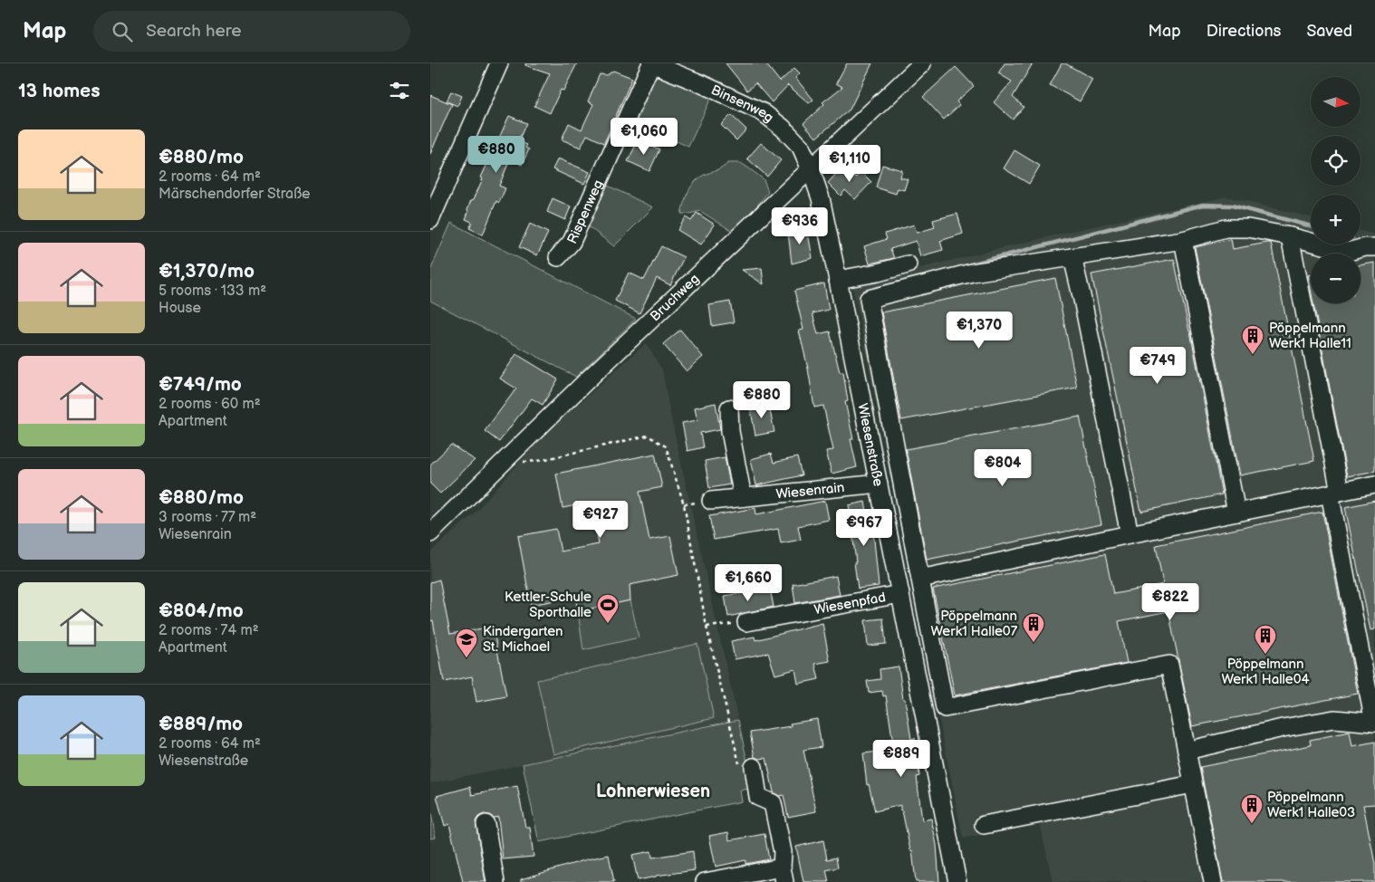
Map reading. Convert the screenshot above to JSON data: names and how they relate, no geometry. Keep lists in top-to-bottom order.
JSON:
{
  "streets": {
    "street": [
      "Binsenweg",
      "Rispenweg",
      "Bruchweg",
      "Wiesenstraße",
      "Wiesenrain",
      "Wiesenpfad"
    ]
  },
  "crossings": [
    ["Binsenweg", "Rispenweg"],
    ["Binsenweg", "Bruchweg"],
    ["Binsenweg", "Wiesenstraße"],
    ["Bruchweg", "Wiesenstraße"],
    ["Wiesenstraße", "Wiesenrain"],
    ["Wiesenstraße", "Wiesenpfad"]
  ],
  "districts": ["Lohnerwiesen"],
  "places": {
    "building": [
      "Pöppelmann Werk1 Halle11",
      "Pöppelmann Werk1 Halle07",
      "Pöppelmann Werk1 Halle04",
      "Pöppelmann Werk1 Halle03"
    ],
    "sports": ["Kettler-Schule Sporthalle"],
    "school or university": ["Kindergarten St. Michael"]
  },
  "north": "right",
  "page": {
    "header": "Map",
    "search": "Search here",
    "nav": ["Map", "Directions", "Saved"],
    "heading": "13 homes",
    "map_buttons": ["+", "−"],
    "list": [
      {
        "name": "€880/mo",
        "note": "2 rooms · 64 m² · Märschendorfer Straße"
      },
      {
        "name": "€1,370/mo",
        "note": "5 rooms · 133 m² · House"
      },
      {
        "name": "€749/mo",
        "note": "2 rooms · 60 m² · Apartment"
      },
      {
        "name": "€880/mo",
        "note": "3 rooms · 77 m² · Wiesenrain"
      },
      {
        "name": "€804/mo",
        "note": "2 rooms · 74 m² · Apartment"
      },
      {
        "name": "€889/mo",
        "note": "2 rooms · 64 m² · Wiesenstraße"
      }
    ],
    "price": [
      "€1,060",
      "€880",
      "€1,110",
      "€936",
      "€1,370",
      "€749",
      "€880",
      "€804",
      "€927",
      "€967",
      "€1,660",
      "€822",
      "€889"
    ]
  }
}
